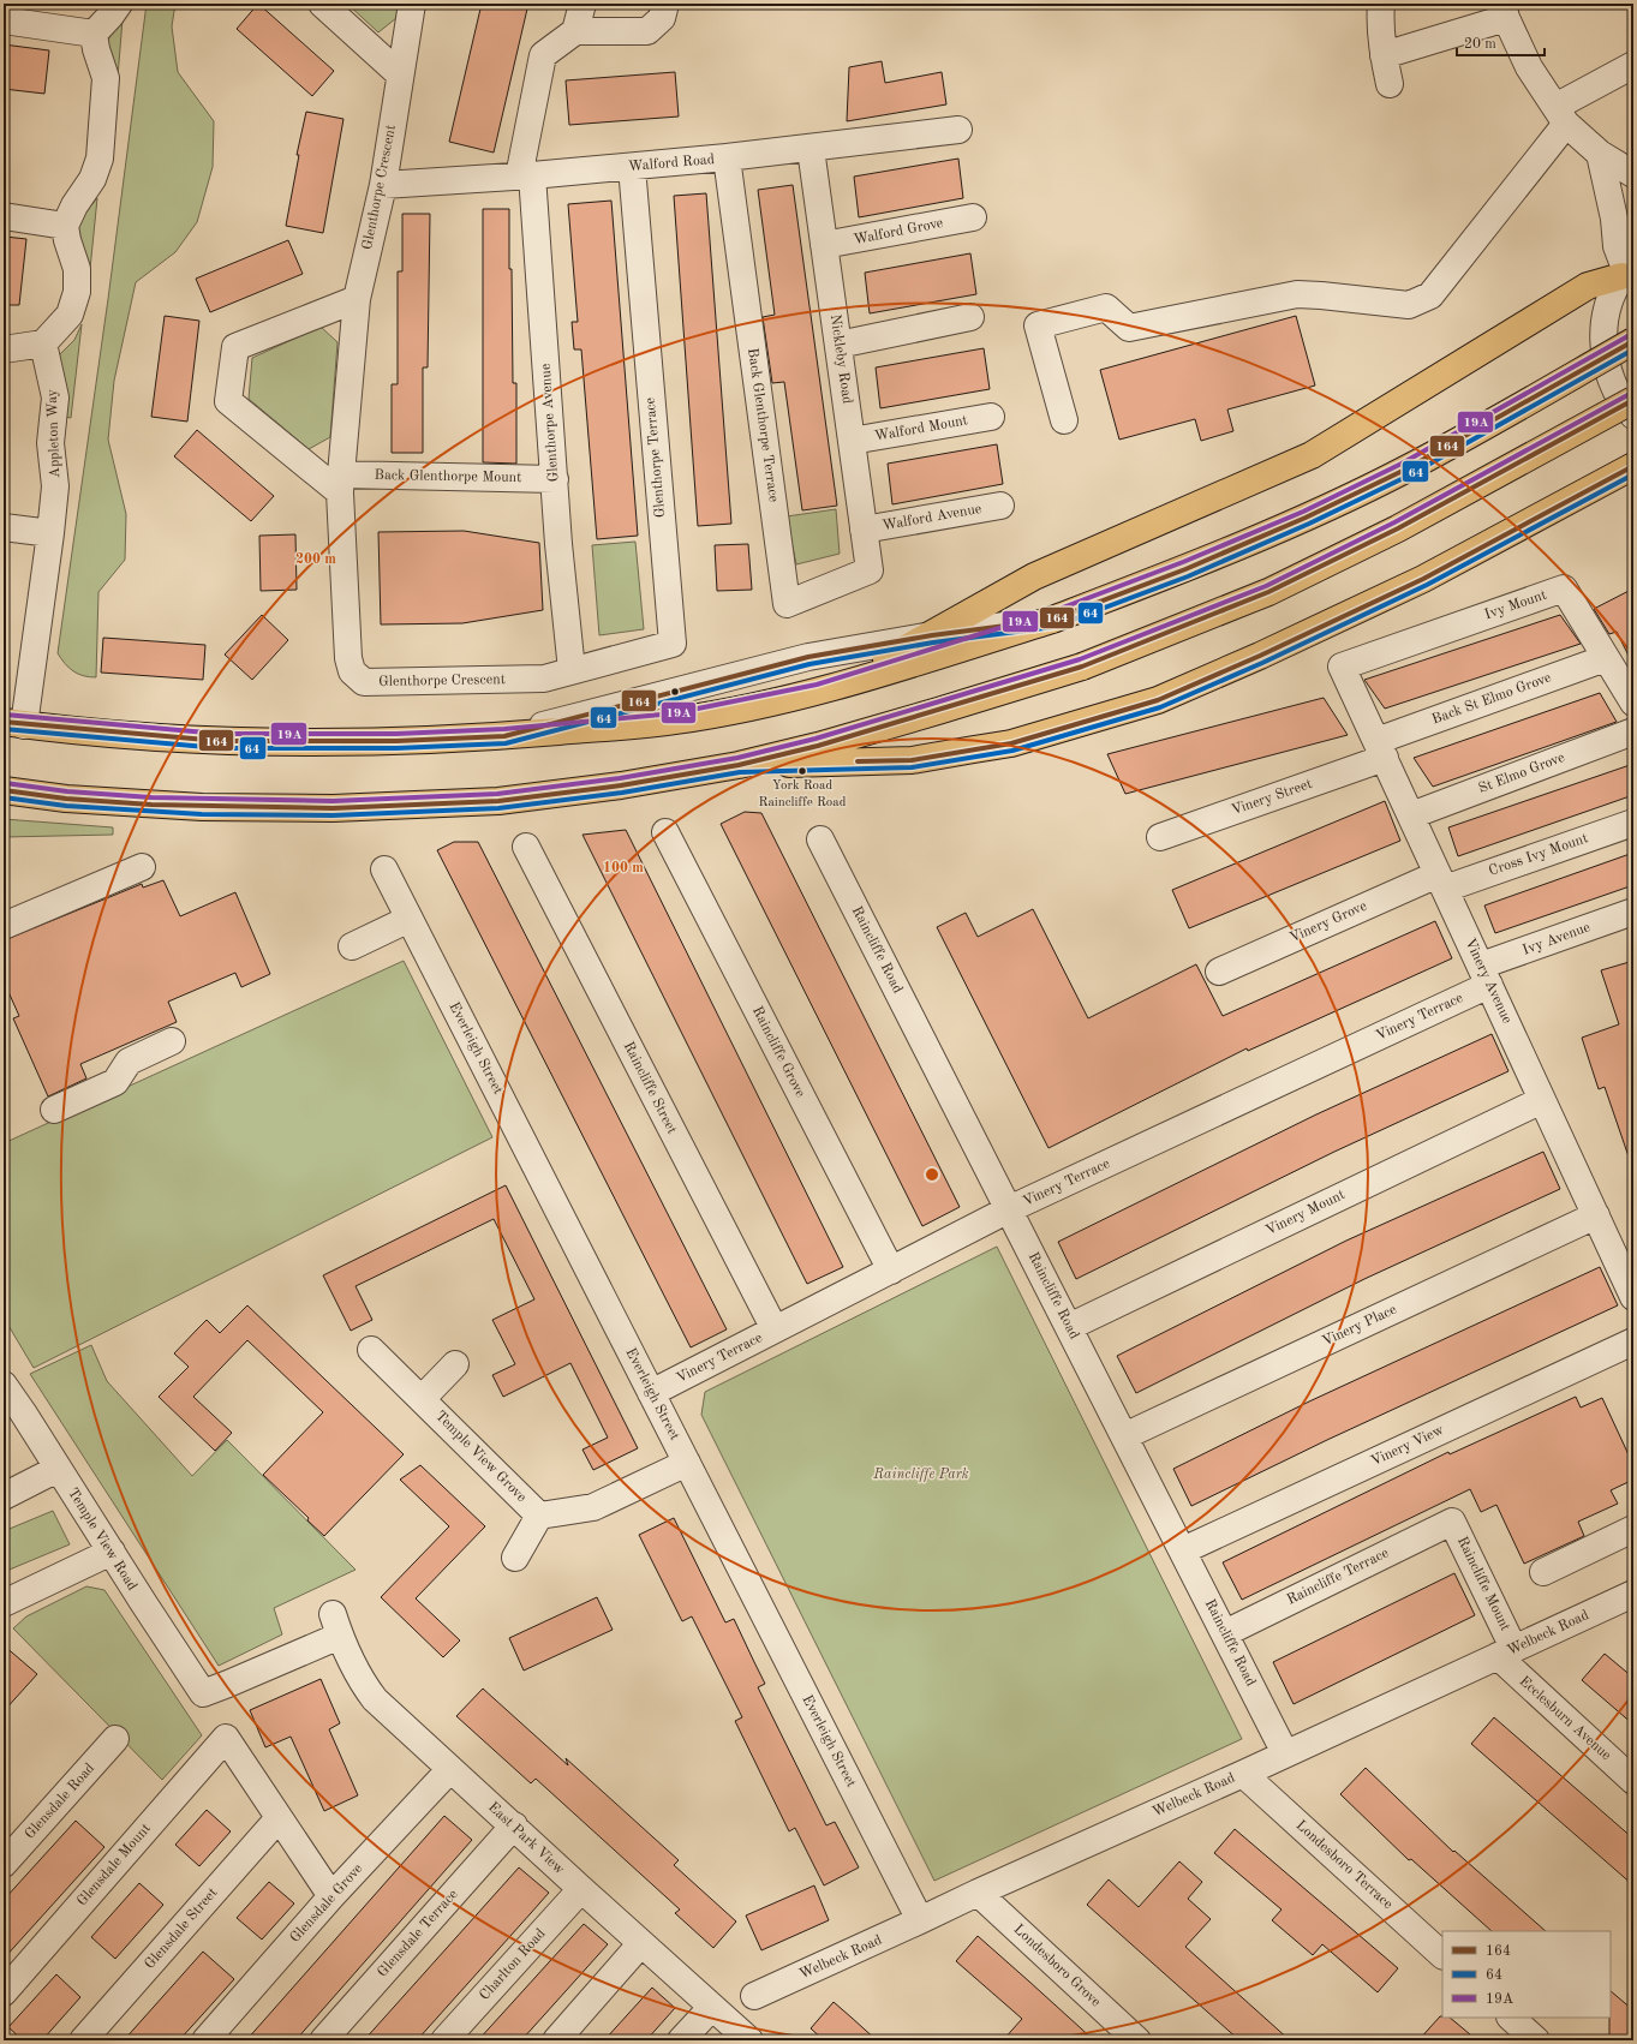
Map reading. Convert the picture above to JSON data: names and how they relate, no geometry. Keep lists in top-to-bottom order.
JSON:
{
  "streets": {
    "street": [
      "Walford Road",
      "Glenthorpe Crescent",
      "Walford Grove",
      "Nickleby Road",
      "Glenthorpe Avenue",
      "Back Glenthorpe Terrace",
      "Walford Mount",
      "Appleton Way",
      "Glenthorpe Terrace",
      "Back Glenthorpe Mount",
      "Walford Avenue",
      "Ivy Mount",
      "Back St Elmo Grove",
      "St Elmo Grove",
      "Vinery Street",
      "Cross Ivy Mount",
      "Vinery Grove",
      "Ivy Avenue",
      "Raincliffe Road",
      "Vinery Avenue",
      "Vinery Terrace",
      "Everleigh Street",
      "Raincliffe Grove",
      "Raincliffe Street",
      "Vinery Mount",
      "Vinery Place",
      "Vinery View",
      "Temple View Grove",
      "Temple View Road",
      "Raincliffe Terrace",
      "Raincliffe Mount",
      "Welbeck Road",
      "Ecclesburn Avenue",
      "Glensdale Road",
      "East Park View",
      "Glensdale Mount",
      "Londesboro Terrace",
      "Glensdale Grove",
      "Glensdale Street",
      "Glensdale Terrace",
      "Charlton Road",
      "Londesboro Grove"
    ]
  },
  "crossings": [
    ["Walford Road", "Glenthorpe Crescent"],
    ["Walford Road", "Nickleby Road"],
    ["Walford Road", "Glenthorpe Avenue"],
    ["Walford Road", "Back Glenthorpe Terrace"],
    ["Walford Road", "Glenthorpe Terrace"],
    ["Glenthorpe Crescent", "Glenthorpe Avenue"],
    ["Glenthorpe Crescent", "Glenthorpe Terrace"],
    ["Glenthorpe Crescent", "Back Glenthorpe Mount"],
    ["Walford Grove", "Nickleby Road"],
    ["Nickleby Road", "Back Glenthorpe Terrace"],
    ["Nickleby Road", "Walford Mount"],
    ["Nickleby Road", "Walford Avenue"],
    ["Glenthorpe Avenue", "Glenthorpe Terrace"],
    ["Glenthorpe Avenue", "Back Glenthorpe Mount"],
    ["Ivy Mount", "Back St Elmo Grove"],
    ["Ivy Mount", "Vinery Avenue"],
    ["Back St Elmo Grove", "Vinery Street"],
    ["Back St Elmo Grove", "Vinery Avenue"],
    ["St Elmo Grove", "Vinery Avenue"],
    ["Vinery Street", "Vinery Avenue"],
    ["Cross Ivy Mount", "Vinery Grove"],
    ["Cross Ivy Mount", "Vinery Avenue"],
    ["Vinery Grove", "Vinery Avenue"],
    ["Ivy Avenue", "Vinery Avenue"],
    ["Ivy Avenue", "Vinery Terrace"],
    ["Raincliffe Road", "Vinery Terrace"],
    ["Raincliffe Road", "Vinery Mount"],
    ["Raincliffe Road", "Vinery Place"],
    ["Raincliffe Road", "Vinery View"],
    ["Raincliffe Road", "Raincliffe Terrace"],
    ["Raincliffe Road", "Welbeck Road"],
    ["Vinery Avenue", "Vinery Terrace"],
    ["Vinery Avenue", "Vinery Mount"],
    ["Vinery Avenue", "Vinery Place"],
    ["Vinery Terrace", "Everleigh Street"],
    ["Vinery Terrace", "Raincliffe Grove"],
    ["Vinery Terrace", "Raincliffe Street"],
    ["Everleigh Street", "Welbeck Road"],
    ["Temple View Road", "East Park View"],
    ["Raincliffe Terrace", "Raincliffe Mount"],
    ["Raincliffe Mount", "Welbeck Road"],
    ["Raincliffe Mount", "Ecclesburn Avenue"],
    ["Welbeck Road", "Ecclesburn Avenue"],
    ["Welbeck Road", "Londesboro Terrace"],
    ["Welbeck Road", "Londesboro Grove"],
    ["East Park View", "Glensdale Grove"],
    ["East Park View", "Glensdale Terrace"],
    ["East Park View", "Charlton Road"],
    ["Glensdale Mount", "Glensdale Street"]
  ],
  "parks": ["Raincliffe Park"],
  "places": ["York Road Raincliffe Road"],
  "lines": ["transit line 19A", "transit line 164", "transit line 64"],
  "legend": ["164", "64", "19A"],
  "scale_bar": "20 m",
  "rings": ["200 m", "100 m"]
}
